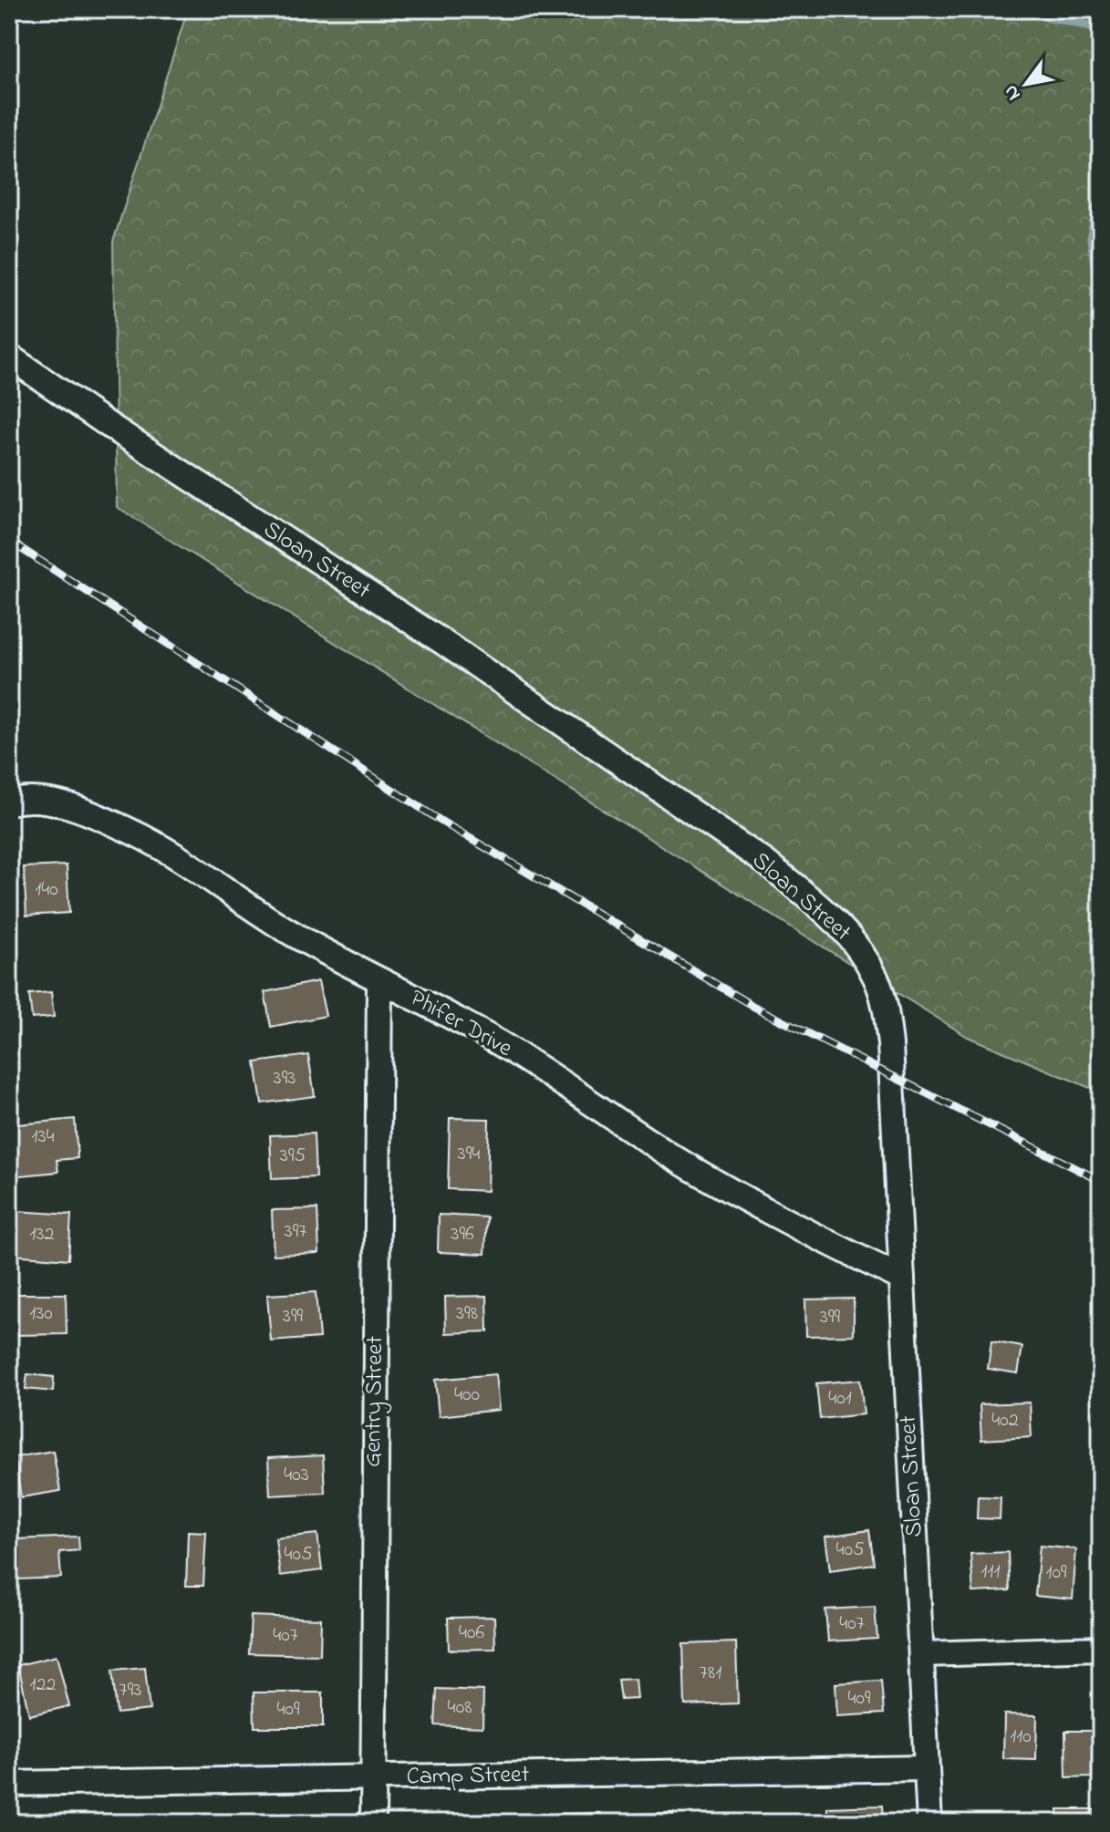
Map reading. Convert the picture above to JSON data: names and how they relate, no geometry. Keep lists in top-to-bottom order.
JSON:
{
  "streets": {
    "street": [
      "Sloan Street",
      "Phifer Drive",
      "Gentry Street",
      "Camp Street"
    ]
  },
  "crossings": [
    ["Sloan Street", "Phifer Drive"],
    ["Sloan Street", "Camp Street"],
    ["Phifer Drive", "Gentry Street"],
    ["Gentry Street", "Camp Street"]
  ],
  "house_numbers": [
    "140",
    "393",
    "134",
    "394",
    "395",
    "397",
    "132",
    "396",
    "130",
    "398",
    "399",
    "399",
    "400",
    "401",
    "402",
    "403",
    "405",
    "405",
    "111",
    "109",
    "407",
    "406",
    "407",
    "781",
    "122",
    "793",
    "409",
    "408",
    "409",
    "110"
  ],
  "north": "bottom left"
}
